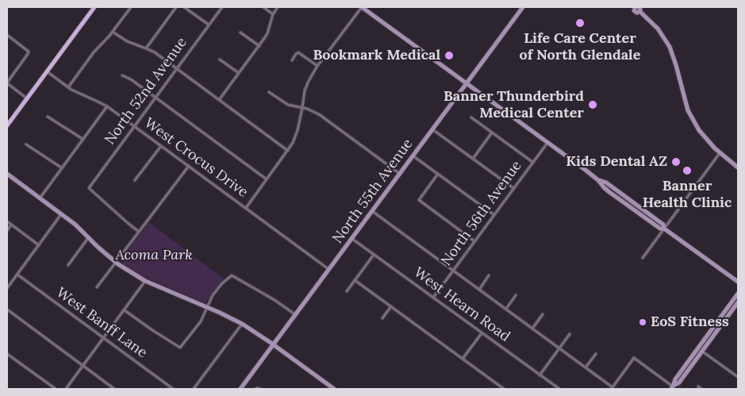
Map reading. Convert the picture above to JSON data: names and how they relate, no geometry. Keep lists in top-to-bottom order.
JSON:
{
  "streets": {
    "street": [
      "North 52nd Avenue",
      "West Crocus Drive",
      "North 55th Avenue",
      "North 56th Avenue",
      "West Hearn Road",
      "West Banff Lane"
    ]
  },
  "crossings": [
    ["North 52nd Avenue", "West Crocus Drive"],
    ["West Crocus Drive", "North 55th Avenue"],
    ["North 55th Avenue", "West Hearn Road"],
    ["North 56th Avenue", "West Hearn Road"]
  ],
  "parks": ["Acoma Park"],
  "places": [
    "Life Care Center of North Glendale",
    "Bookmark Medical",
    "Banner Thunderbird Medical Center",
    "Kids Dental AZ",
    "Banner Health Clinic",
    "EoS Fitness"
  ]
}
